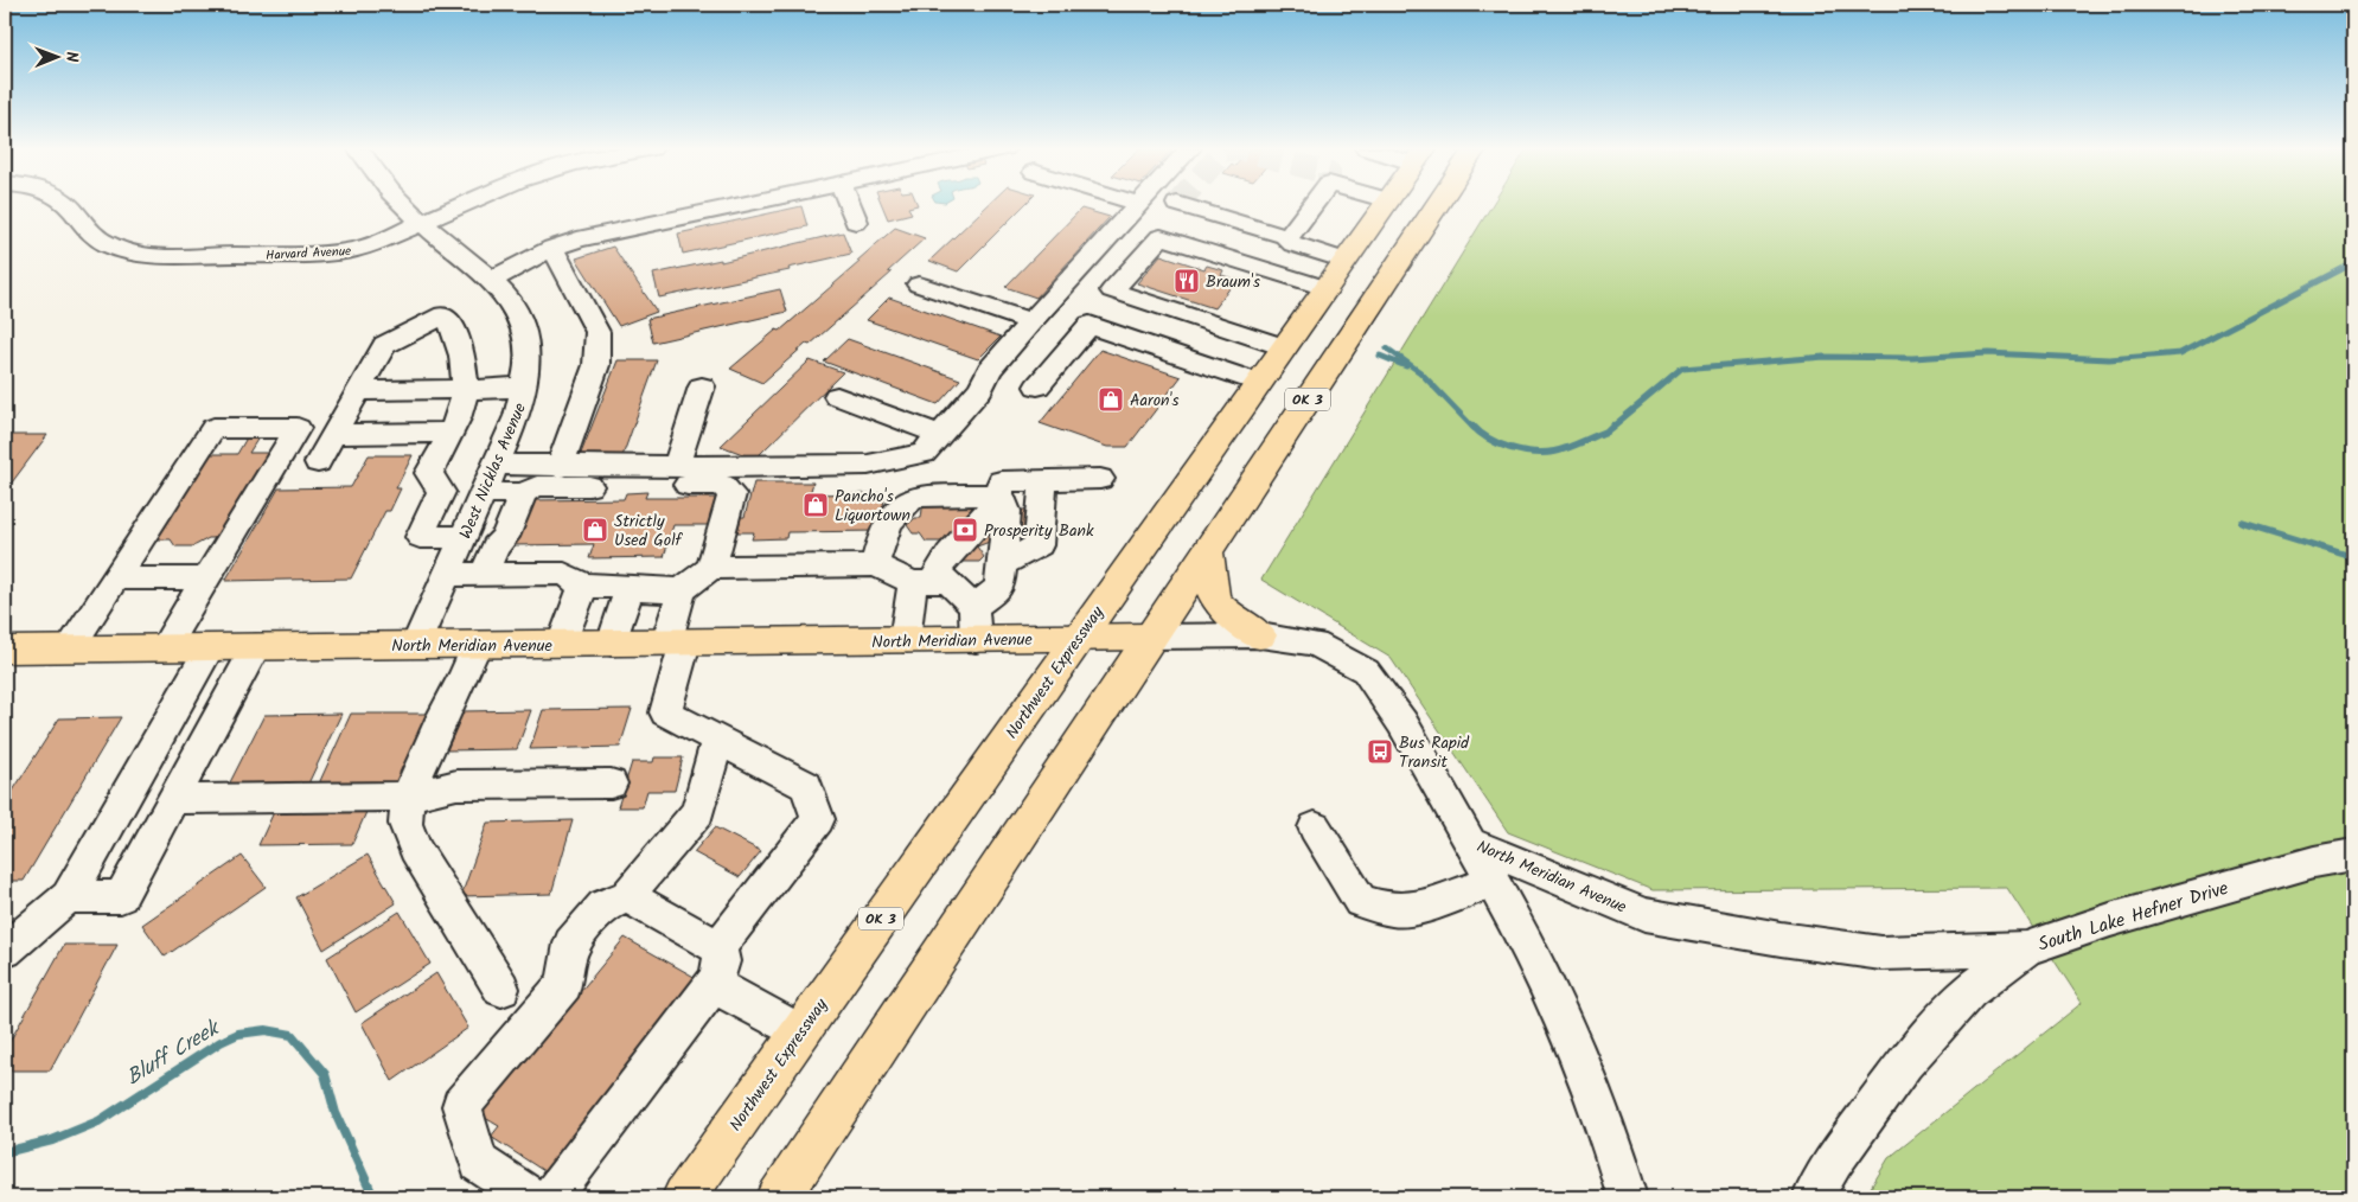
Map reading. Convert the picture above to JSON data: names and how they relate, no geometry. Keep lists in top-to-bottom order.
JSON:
{
  "streets": {
    "main road": ["OK 3", "North Meridian Avenue", "Northwest Expressway"],
    "street": ["Harvard Avenue", "West Nicklas Avenue", "South Lake Hefner Drive"]
  },
  "crossings": [
    ["Harvard Avenue", "West Nicklas Avenue"],
    ["OK 3", "North Meridian Avenue"],
    ["West Nicklas Avenue", "North Meridian Avenue"],
    ["North Meridian Avenue", "Northwest Expressway"],
    ["North Meridian Avenue", "South Lake Hefner Drive"]
  ],
  "water": ["Bluff Creek"],
  "places": {
    "restaurant": ["Braum's"],
    "shop": ["Aaron's", "Pancho's Liquortown", "Strictly Used Golf"],
    "bank": ["Prosperity Bank"],
    "bus stop": ["Bus Rapid Transit"]
  },
  "north": "right"
}
